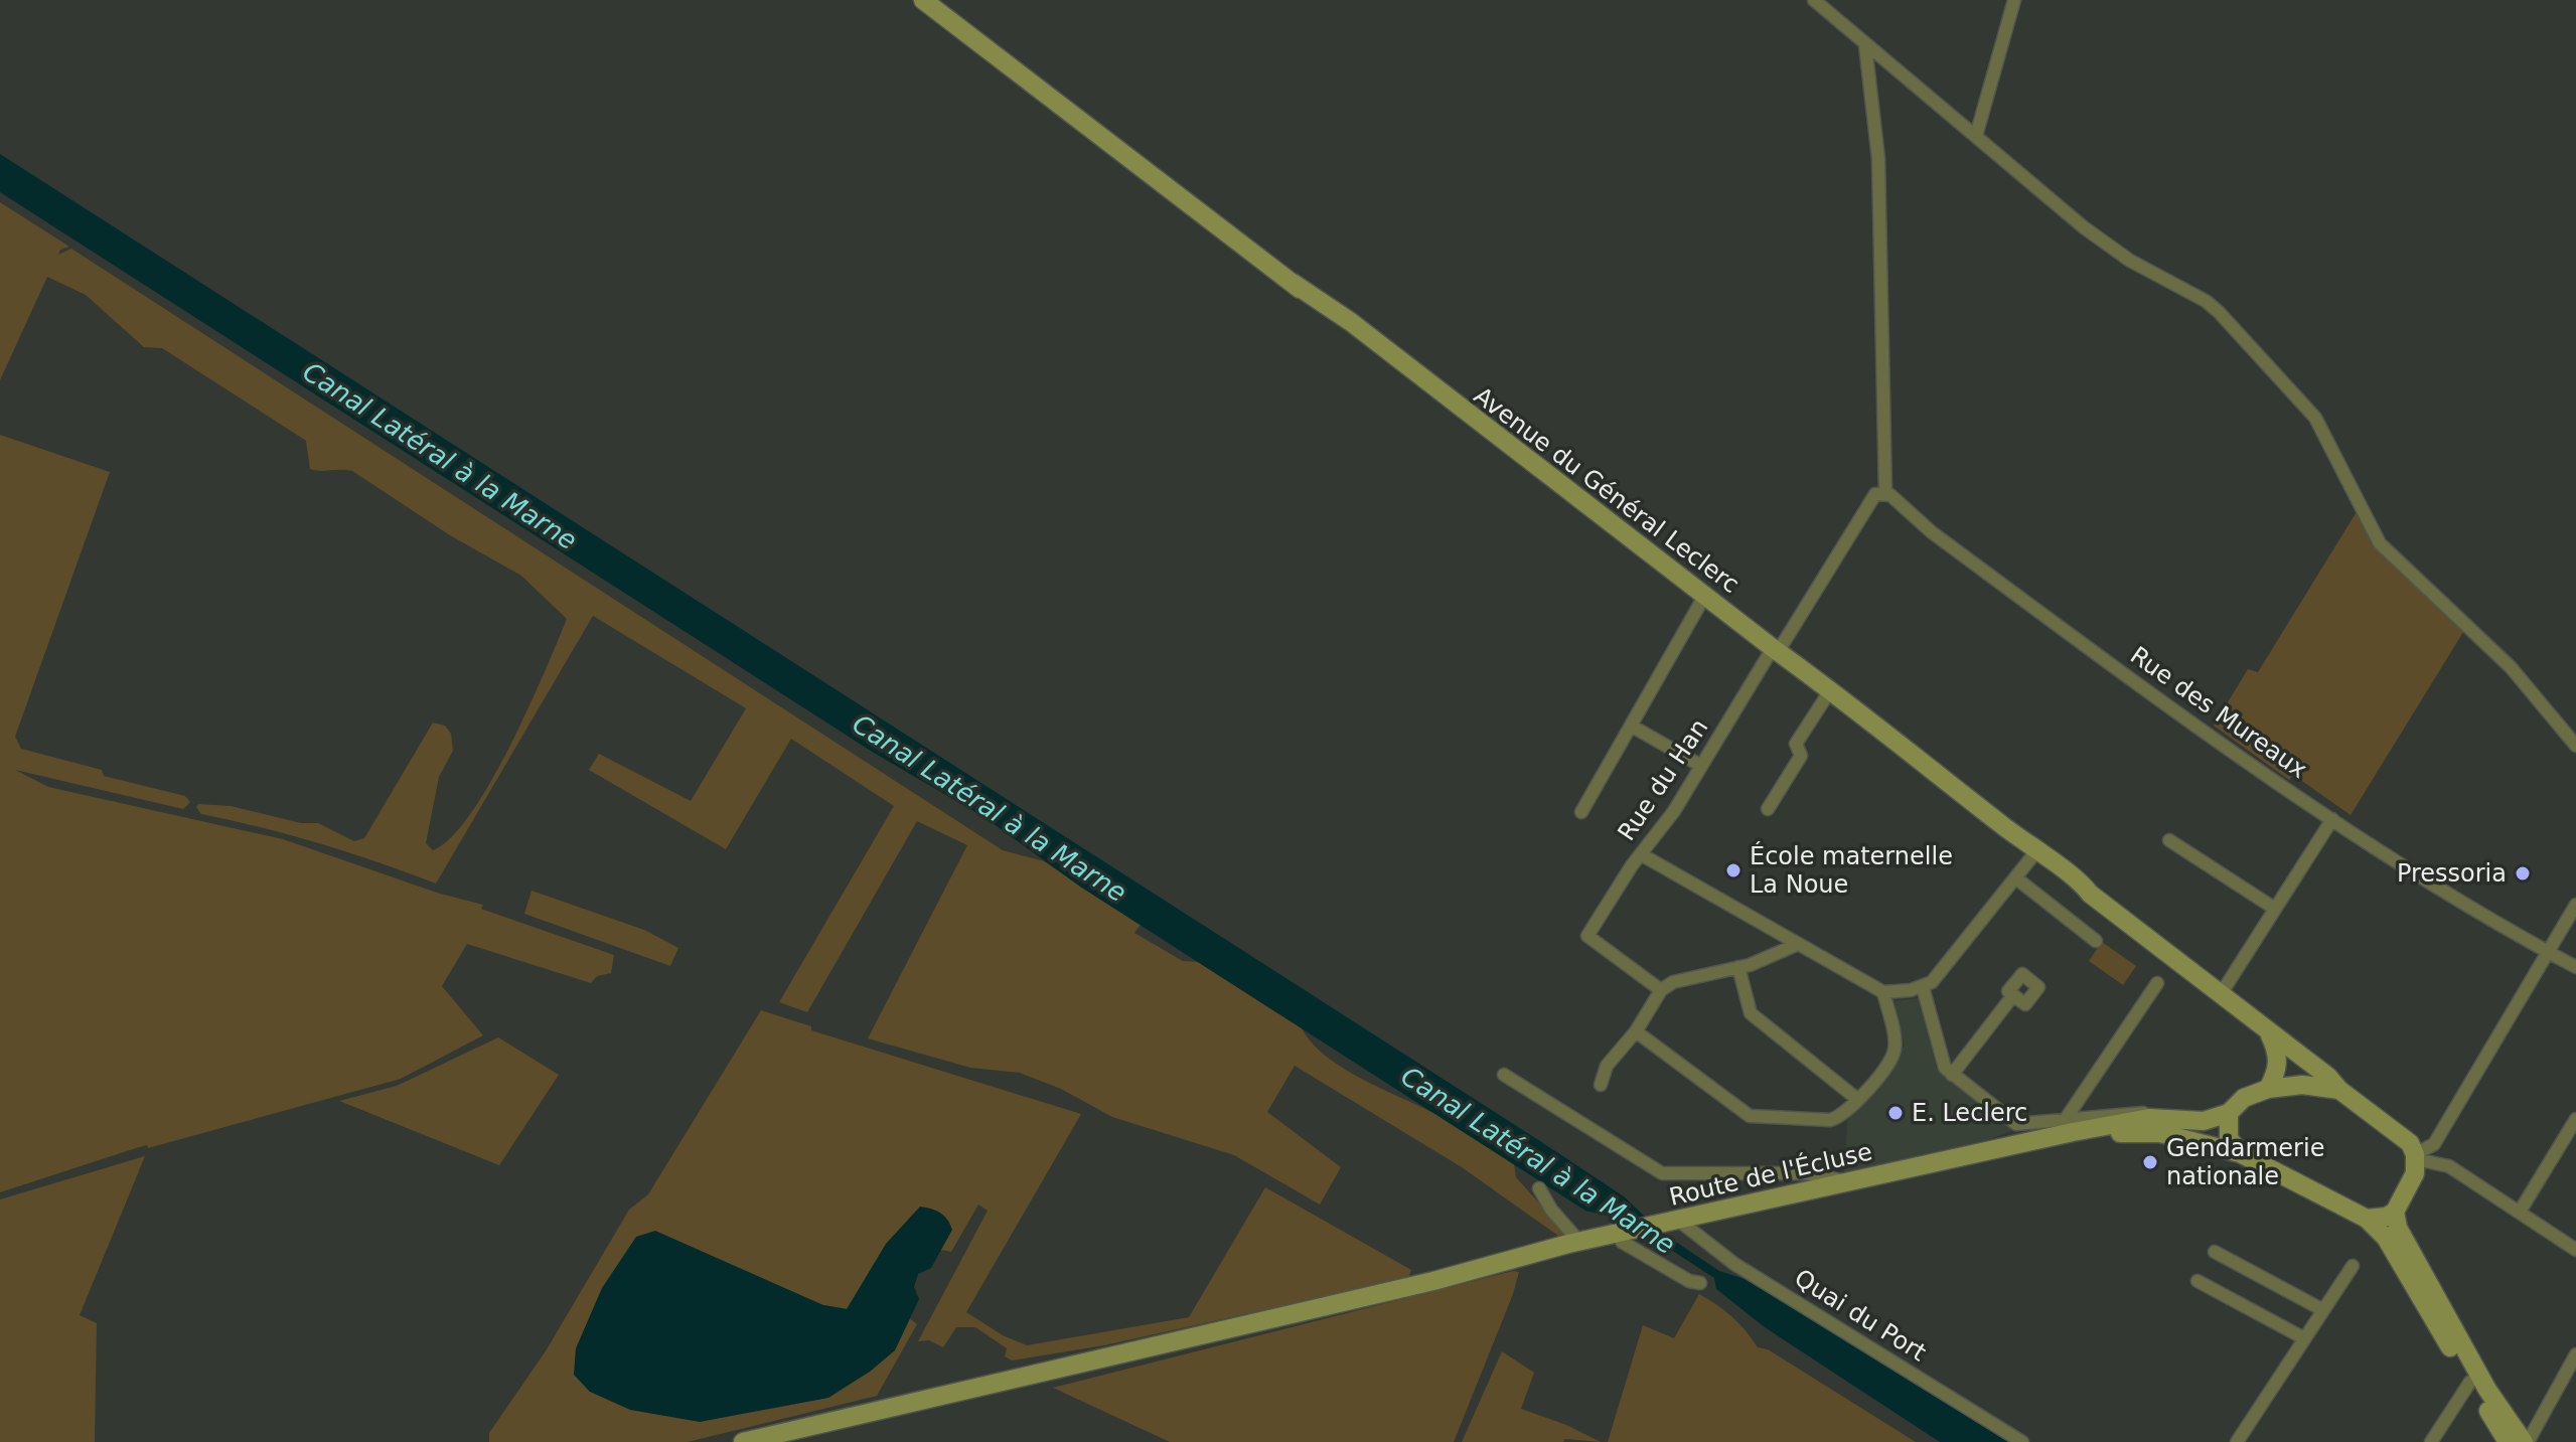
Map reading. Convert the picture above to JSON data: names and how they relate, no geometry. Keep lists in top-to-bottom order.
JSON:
{
  "streets": {
    "main road": ["Avenue du Général Leclerc", "Route de l'Écluse"],
    "street": ["Rue des Mureaux", "Rue du Han", "Quai du Port"]
  },
  "crossings": [
    ["Avenue du Général Leclerc", "Rue du Han"],
    ["Rue des Mureaux", "Rue du Han"],
    ["Route de l'Écluse", "Quai du Port"]
  ],
  "water": ["Canal Latéral à la Marne"],
  "places": [
    "École maternelle La Noue",
    "Pressoria",
    "E. Leclerc",
    "Gendarmerie nationale"
  ]
}
